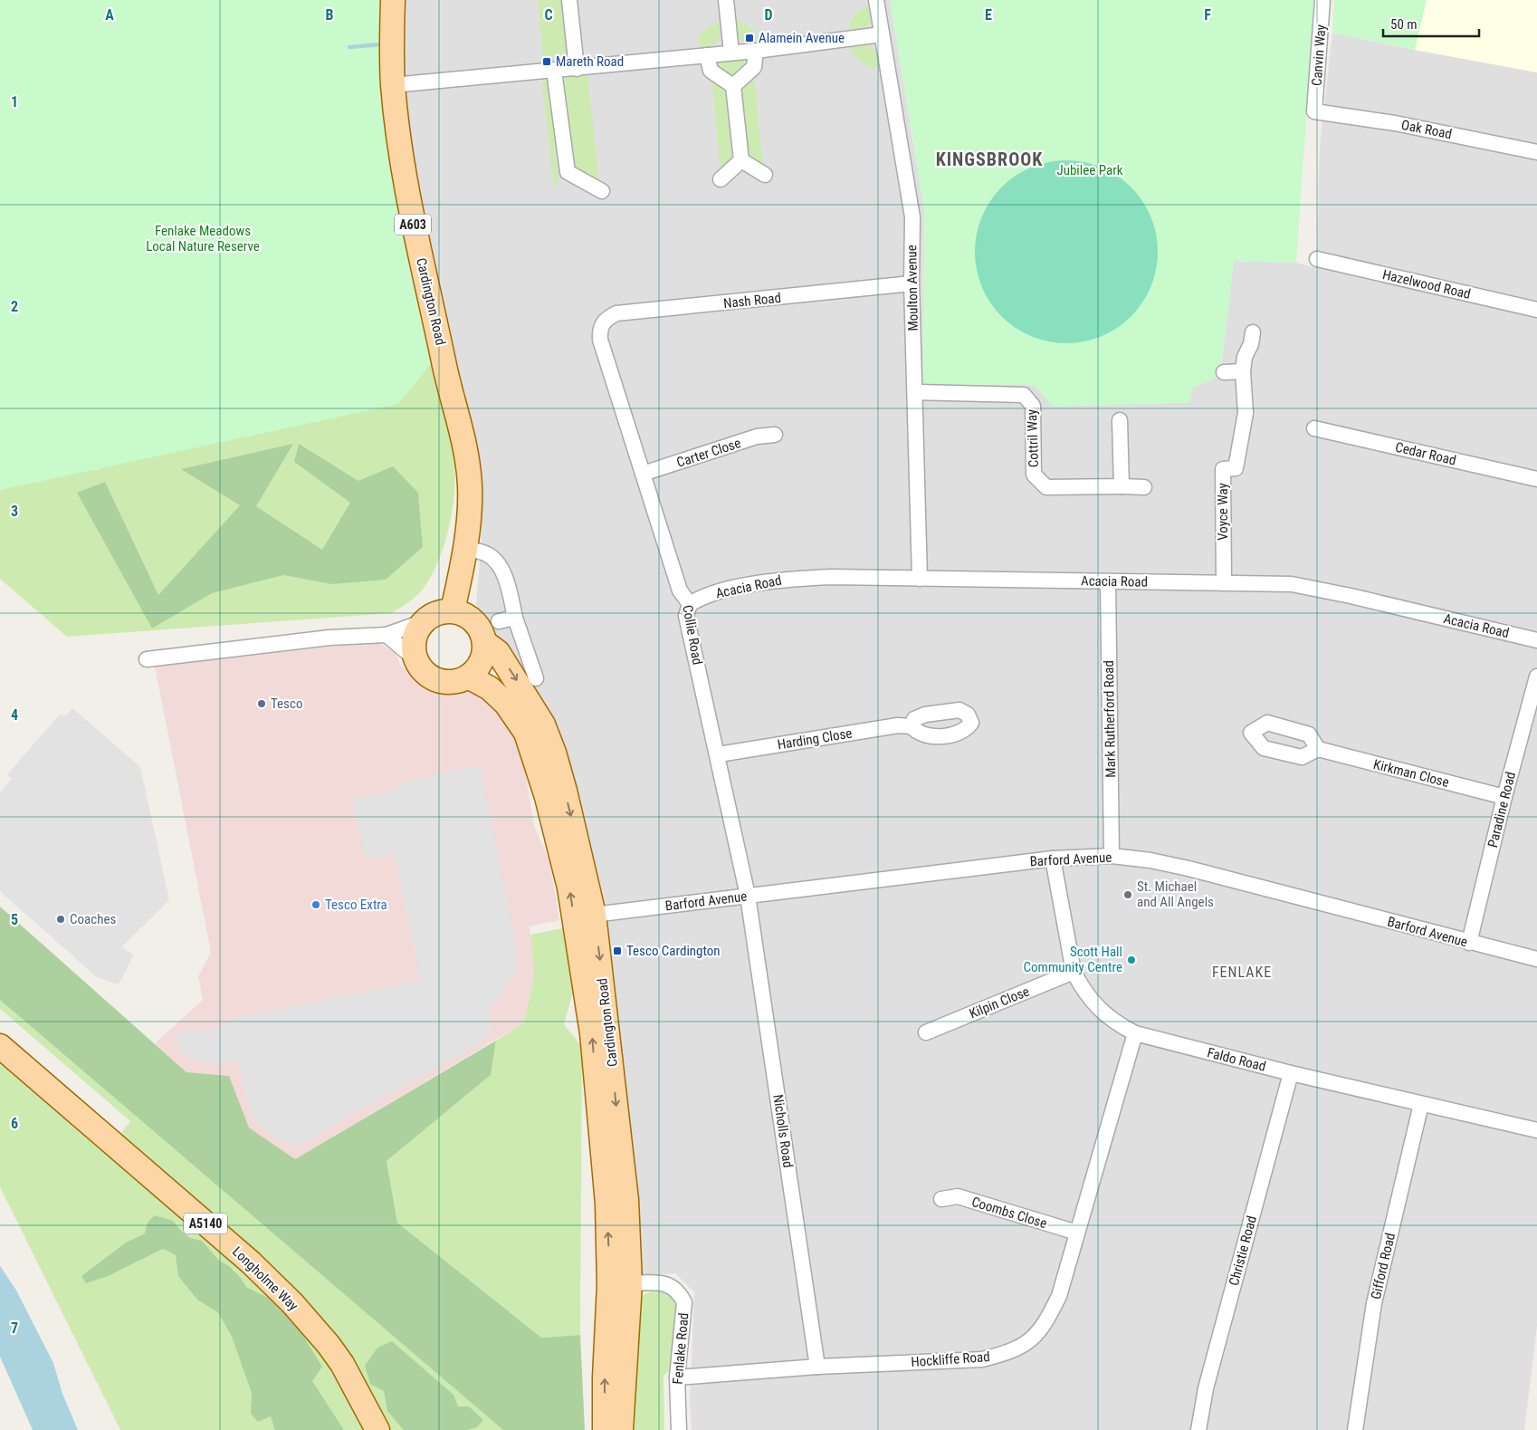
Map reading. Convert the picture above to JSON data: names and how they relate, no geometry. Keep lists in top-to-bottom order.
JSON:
{
  "streets": {
    "main road": [
      "A603",
      "Cardington Road",
      "A5140",
      "Longholme Way"
    ],
    "street": [
      "Canvin Way",
      "Oak Road",
      "Hazelwood Road",
      "Moulton Avenue",
      "Nash Road",
      "Cottril Way",
      "Carter Close",
      "Cedar Road",
      "Voyce Way",
      "Acacia Road",
      "Collie Road",
      "Mark Rutherford Road",
      "Harding Close",
      "Kirkman Close",
      "Paradine Road",
      "Barford Avenue",
      "Kilpin Close",
      "Faldo Road",
      "Nicholls Road",
      "Coombs Close",
      "Christie Road",
      "Gifford Road",
      "Fenlake Road",
      "Hockliffe Road"
    ]
  },
  "crossings": [
    ["Canvin Way", "Oak Road"],
    ["Moulton Avenue", "Nash Road"],
    ["Moulton Avenue", "Cottril Way"],
    ["Moulton Avenue", "Acacia Road"],
    ["Nash Road", "Collie Road"],
    ["Cardington Road", "Barford Avenue"],
    ["Cardington Road", "Fenlake Road"],
    ["Carter Close", "Collie Road"],
    ["Voyce Way", "Acacia Road"],
    ["Acacia Road", "Collie Road"],
    ["Acacia Road", "Mark Rutherford Road"],
    ["Collie Road", "Harding Close"],
    ["Collie Road", "Barford Avenue"],
    ["Collie Road", "Nicholls Road"],
    ["Mark Rutherford Road", "Barford Avenue"],
    ["Kirkman Close", "Paradine Road"],
    ["Paradine Road", "Barford Avenue"],
    ["Barford Avenue", "Faldo Road"],
    ["Barford Avenue", "Nicholls Road"],
    ["Kilpin Close", "Faldo Road"],
    ["Faldo Road", "Christie Road"],
    ["Faldo Road", "Gifford Road"],
    ["Faldo Road", "Hockliffe Road"],
    ["Nicholls Road", "Hockliffe Road"],
    ["Coombs Close", "Hockliffe Road"],
    ["Fenlake Road", "Hockliffe Road"]
  ],
  "districts": ["KINGSBROOK", "FENLAKE"],
  "parks": ["Jubilee Park", "Fenlake Meadows Local Nature Reserve"],
  "places": {
    "transit": ["Alamein Avenue", "Mareth Road", "Tesco Cardington"],
    "other": [
      "Tesco",
      "St. Michael and All Angels",
      "Tesco Extra",
      "Coaches",
      "Scott Hall Community Centre"
    ]
  },
  "scale_bar": "50 m",
  "grid": {
    "columns": [
      "A",
      "B",
      "C",
      "D",
      "E",
      "F"
    ],
    "rows": [
      "1",
      "2",
      "3",
      "4",
      "5",
      "6",
      "7"
    ]
  }
}
